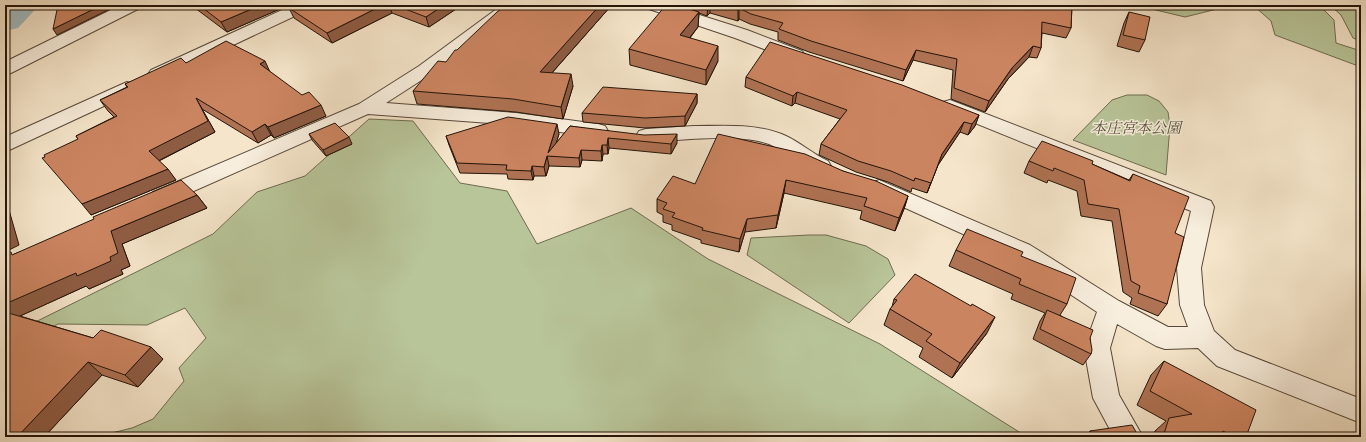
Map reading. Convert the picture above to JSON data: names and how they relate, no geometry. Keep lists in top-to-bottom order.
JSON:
{
  "parks": ["本庄宮本公園"]
}
